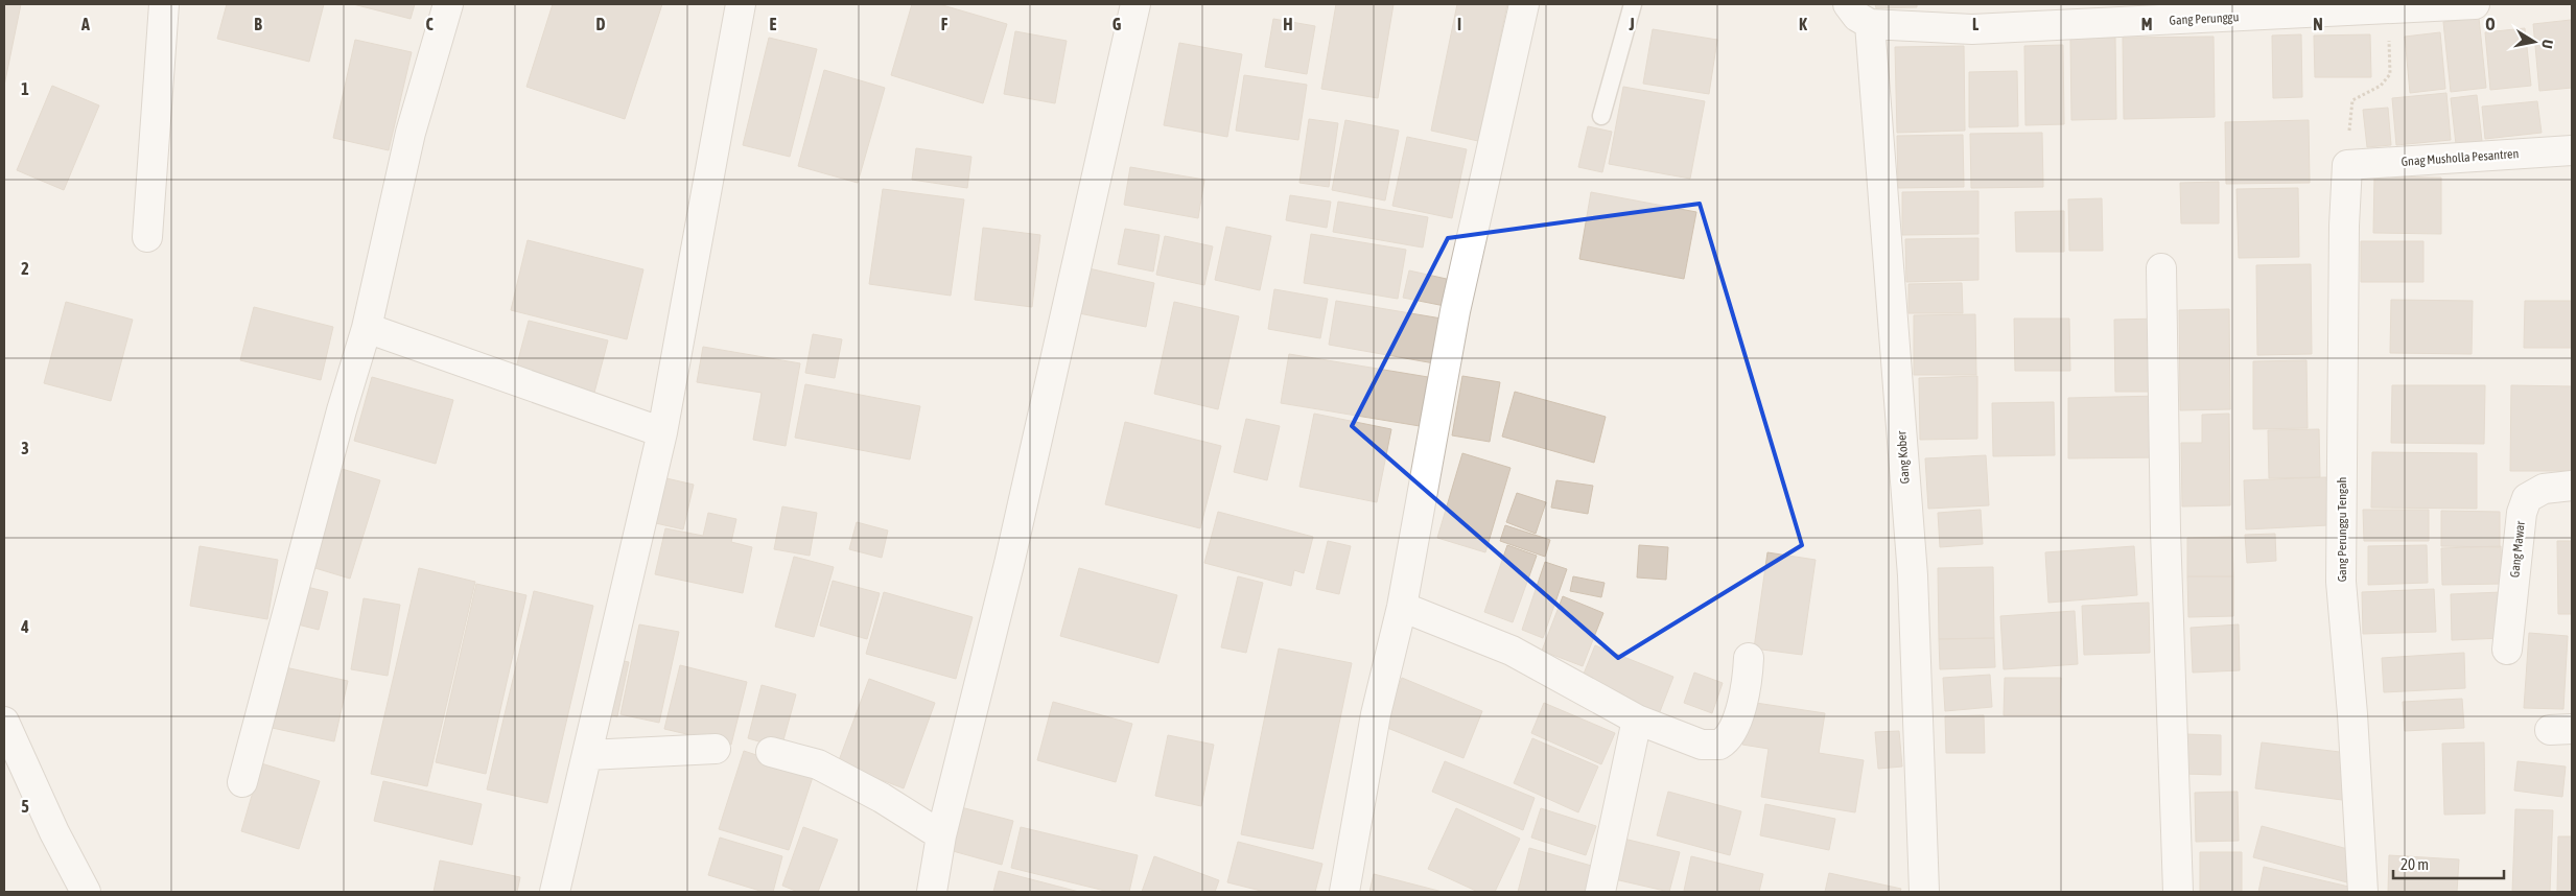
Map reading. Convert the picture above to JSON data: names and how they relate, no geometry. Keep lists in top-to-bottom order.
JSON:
{
  "streets": {
    "street": [
      "Gang Perunggu",
      "Gnag Musholla Pesantren",
      "Gang Kober",
      "Gang Perunggu Tengah",
      "Gang Mawar"
    ]
  },
  "crossings": [
    ["Gang Perunggu", "Gang Kober"],
    ["Gnag Musholla Pesantren", "Gang Perunggu Tengah"]
  ],
  "scale_bar": "20 m",
  "north": "right",
  "grid": {
    "columns": [
      "A",
      "B",
      "C",
      "D",
      "E",
      "F",
      "G",
      "H",
      "I",
      "J",
      "K",
      "L",
      "M",
      "N",
      "O"
    ],
    "rows": [
      "1",
      "2",
      "3",
      "4",
      "5"
    ]
  }
}
